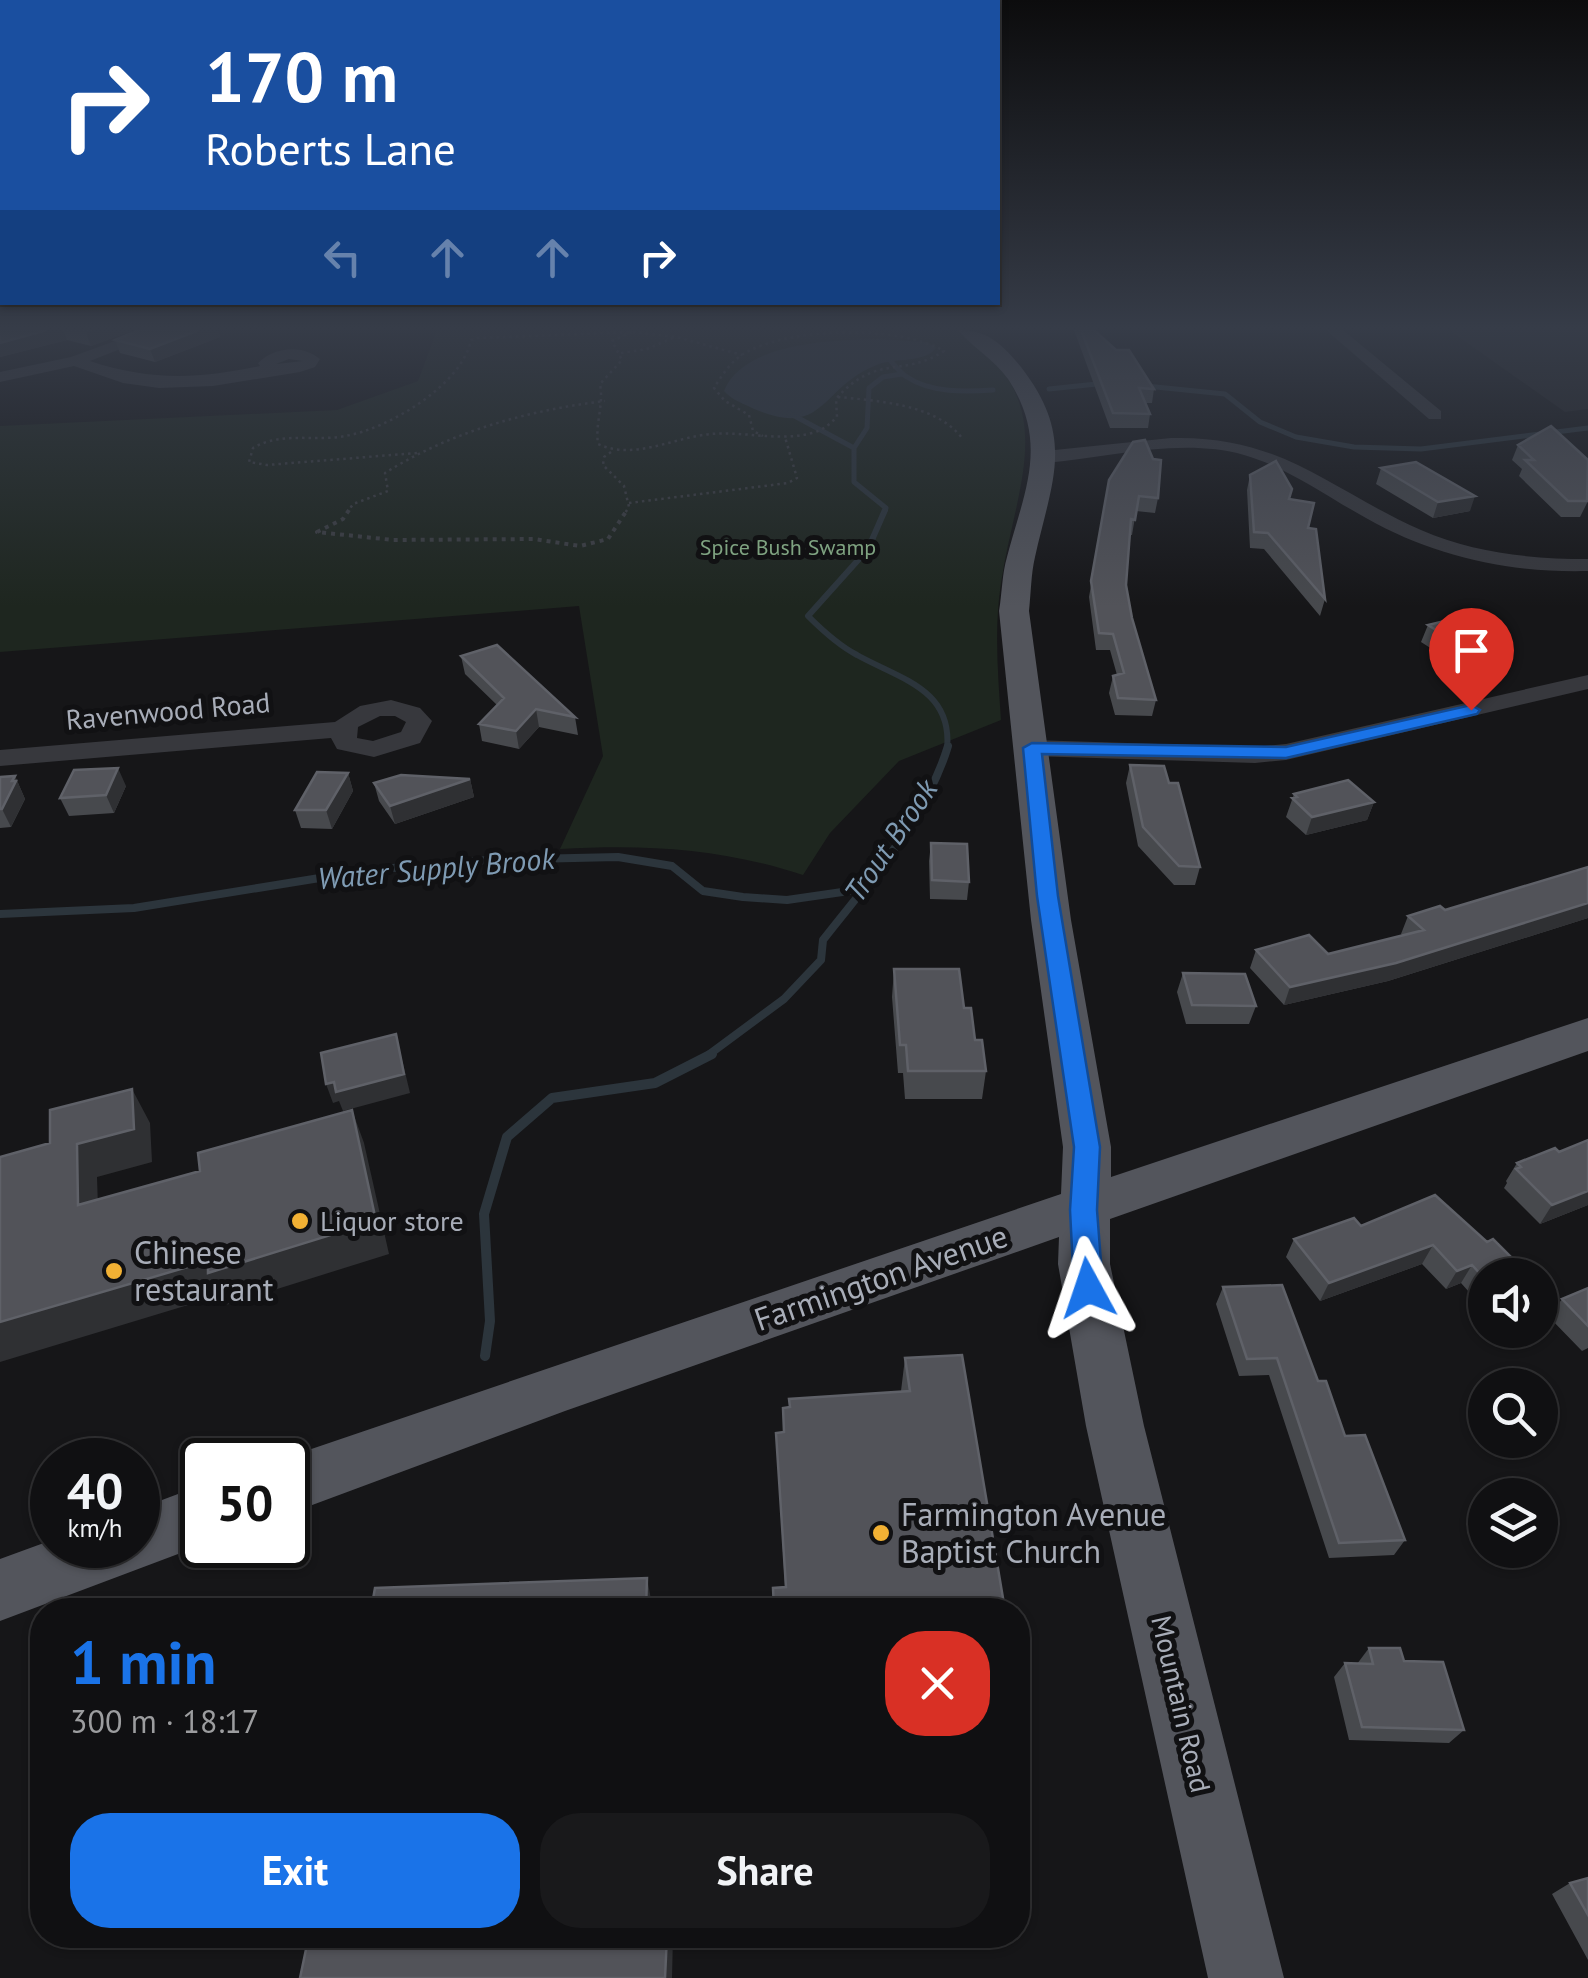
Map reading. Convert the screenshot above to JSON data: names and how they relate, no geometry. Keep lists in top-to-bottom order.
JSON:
{
  "streets": {
    "main road": ["Farmington Avenue", "Mountain Road"],
    "street": ["Ravenwood Road"]
  },
  "crossings": [
    ["Farmington Avenue", "Mountain Road"]
  ],
  "water": ["Trout Brook", "Water Supply Brook"],
  "parks": ["Spice Bush Swamp"],
  "places": ["Liquor store", "Chinese restaurant", "Farmington Avenue Baptist Church"],
  "page": {
    "turn": ["170 m", "Roberts Lane"],
    "speed": "40 km/h",
    "limit": "50",
    "heading": ["1 min", "300 m · 18:17"],
    "buttons": ["Exit", "Share"]
  }
}
